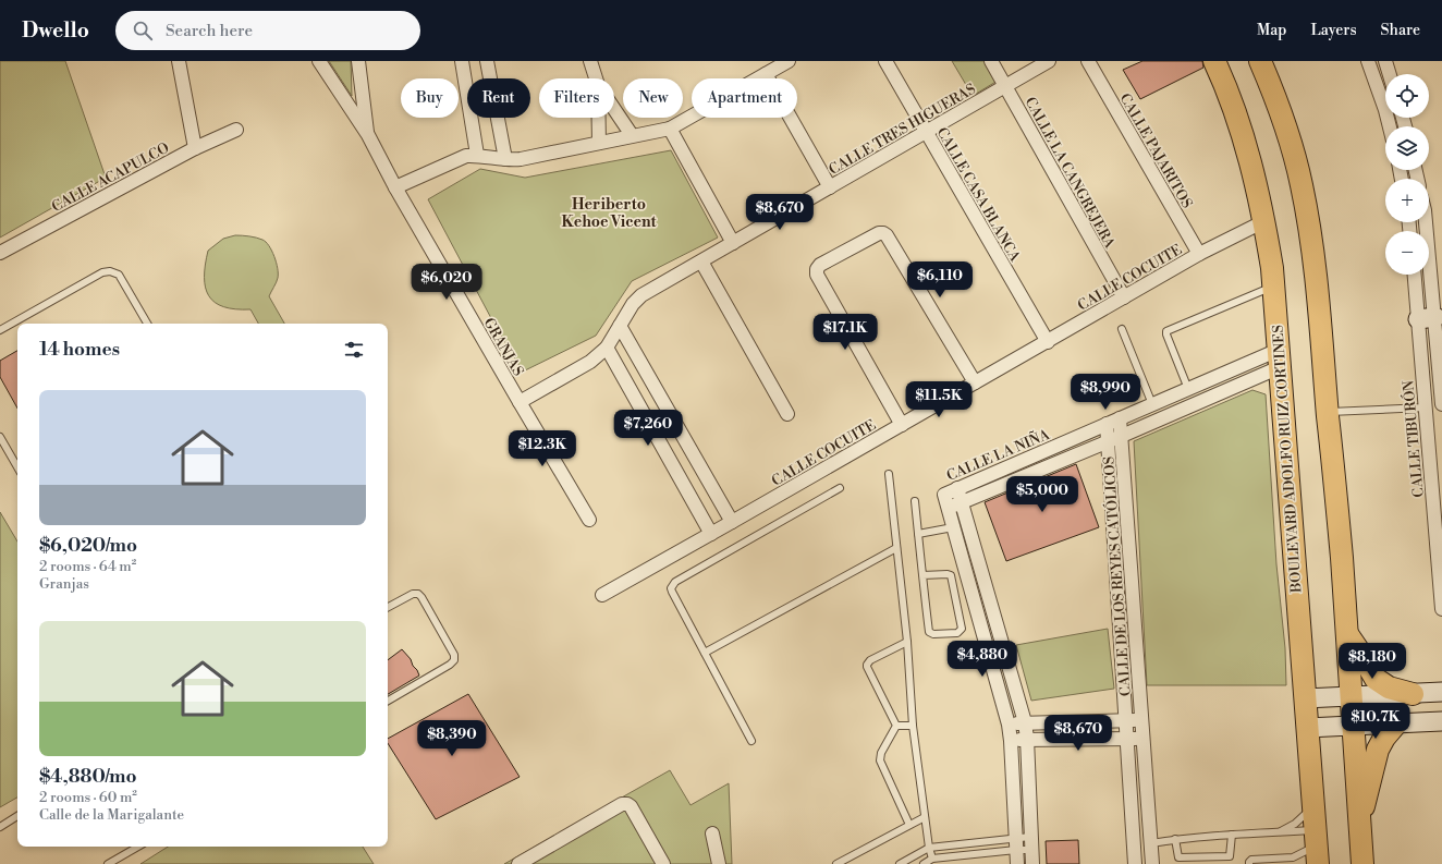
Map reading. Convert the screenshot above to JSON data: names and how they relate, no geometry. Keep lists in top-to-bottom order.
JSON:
{
  "streets": {
    "main road": ["BOULEVARD ADOLFO RUIZ CORTINES"],
    "street": [
      "CALLE TRES HIGUERAS",
      "CALLE PAJARITOS",
      "CALLE LA CANGREJERA",
      "CALLE ACAPULCO",
      "CALLE CASA BLANCA",
      "CALLE COCUITE",
      "GRANJAS",
      "CALLE TIBURÓN",
      "CALLE LA NIÑA",
      "CALLE DE LOS REYES CATÓLICOS"
    ]
  },
  "crossings": [
    ["CALLE TRES HIGUERAS", "CALLE LA CANGREJERA"],
    ["CALLE TRES HIGUERAS", "CALLE CASA BLANCA"],
    ["CALLE TRES HIGUERAS", "GRANJAS"],
    ["CALLE PAJARITOS", "CALLE COCUITE"],
    ["CALLE LA CANGREJERA", "CALLE COCUITE"],
    ["CALLE CASA BLANCA", "CALLE COCUITE"],
    ["CALLE COCUITE", "BOULEVARD ADOLFO RUIZ CORTINES"],
    ["CALLE LA NIÑA", "BOULEVARD ADOLFO RUIZ CORTINES"],
    ["CALLE LA NIÑA", "CALLE DE LOS REYES CATÓLICOS"]
  ],
  "districts": ["Heriberto Kehoe Vicent"],
  "page": {
    "header": "Dwello",
    "search": "Search here",
    "nav": ["Map", "Layers", "Share"],
    "map_buttons": ["+", "−"],
    "chip": [
      "Buy",
      "Rent",
      "Filters",
      "New",
      "Apartment"
    ],
    "price": [
      "$8,670",
      "$6,110",
      "$6,020",
      "$17.1K",
      "$8,990",
      "$11.5K",
      "$7,260",
      "$12.3K",
      "$5,000",
      "$4,880",
      "$8,180",
      "$10.7K",
      "$8,670",
      "$8,390"
    ],
    "heading": "14 homes",
    "list": [
      {
        "name": "$6,020/mo",
        "note": "2 rooms · 64 m² · Granjas"
      },
      {
        "name": "$4,880/mo",
        "note": "2 rooms · 60 m² · Calle de la Marigalante"
      }
    ]
  }
}
